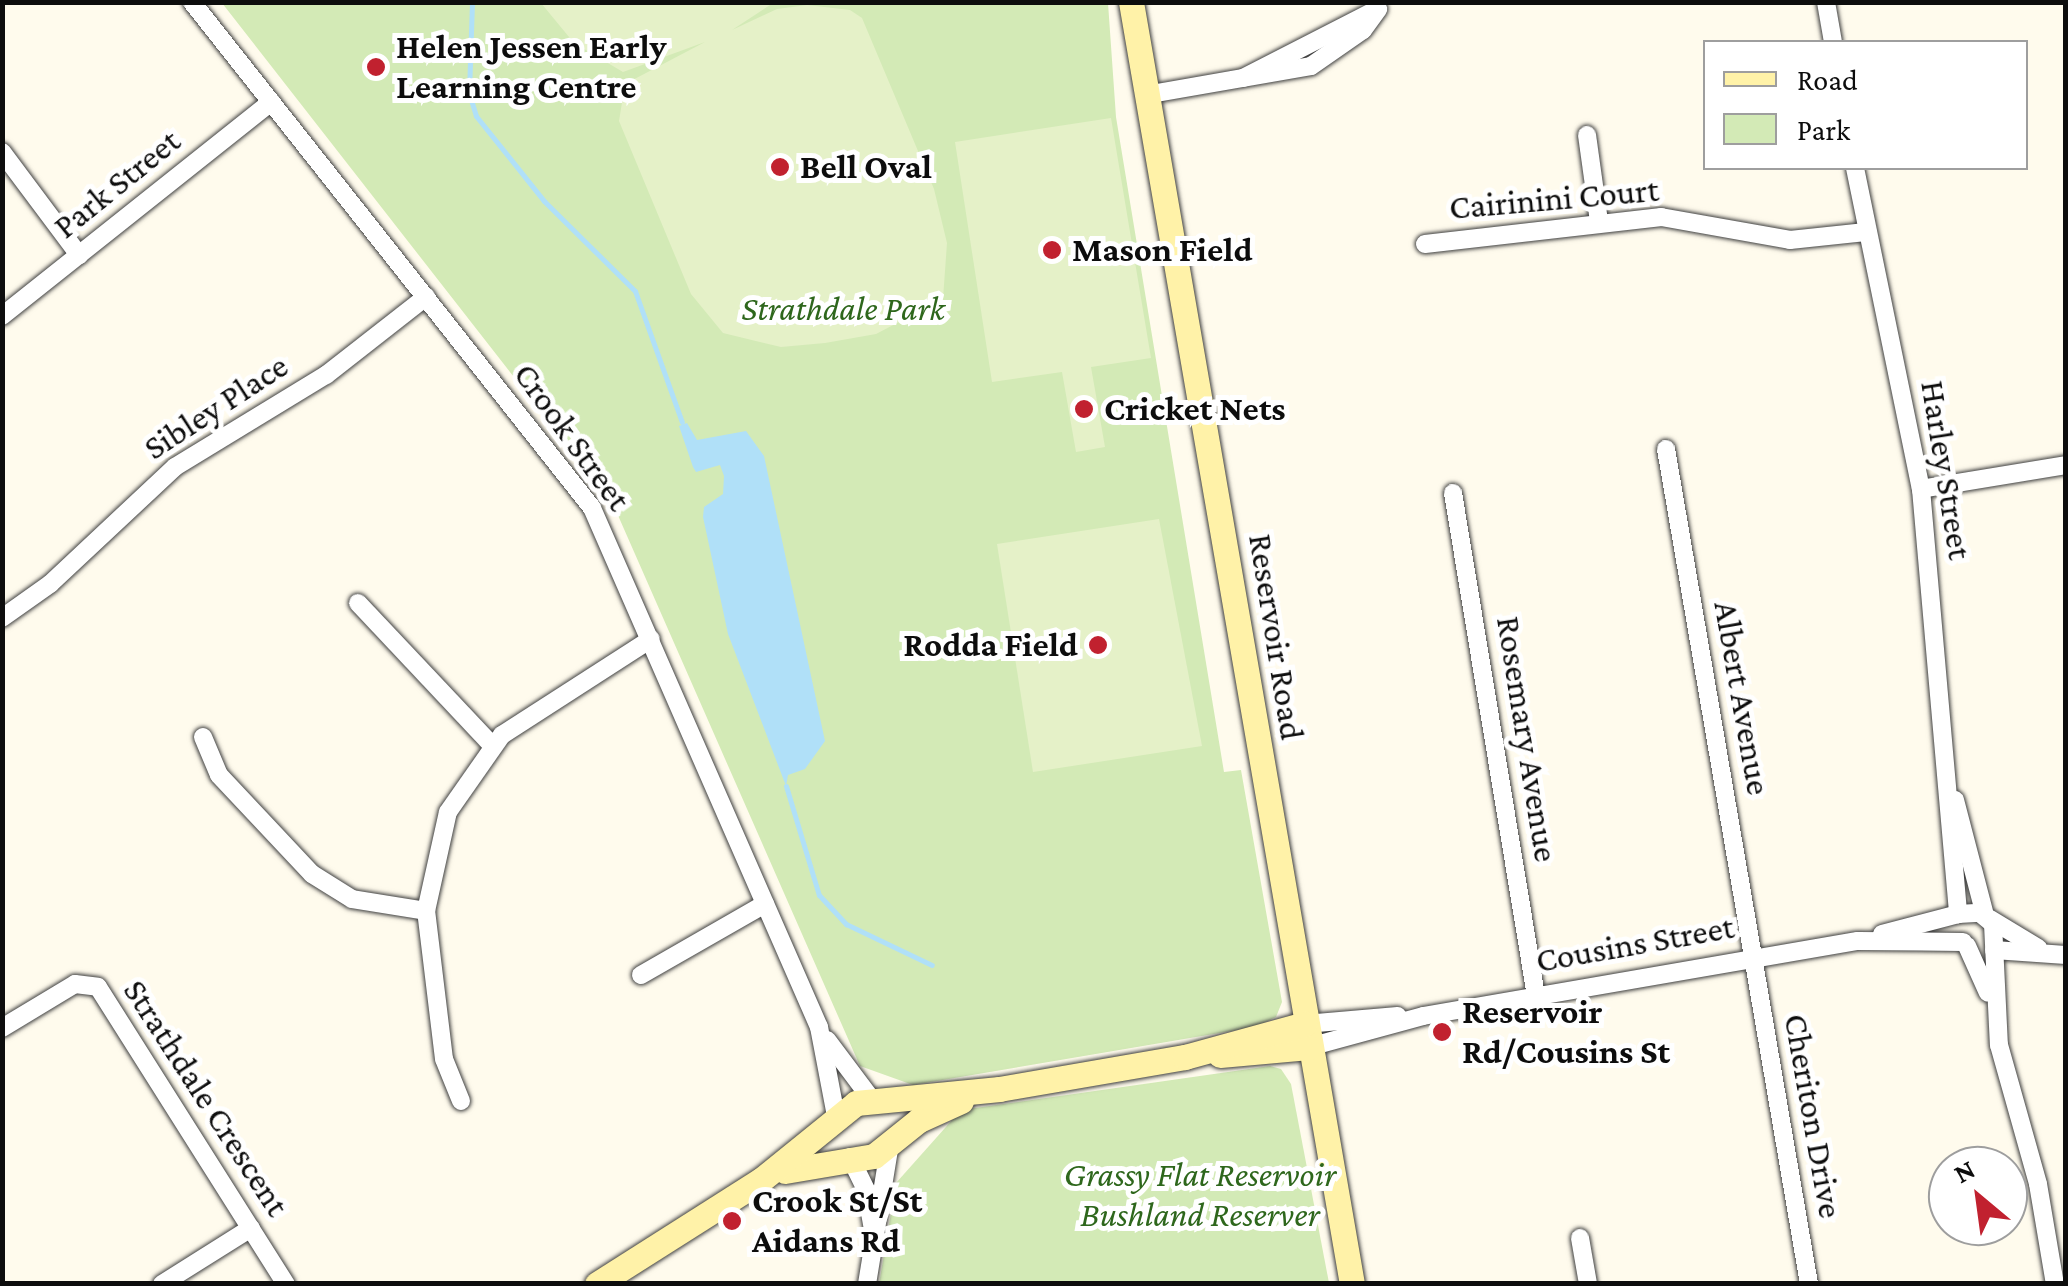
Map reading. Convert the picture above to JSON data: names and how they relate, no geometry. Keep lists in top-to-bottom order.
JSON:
{
  "streets": {
    "main road": ["Reservoir Road", "Cousins Street"],
    "street": [
      "Park Street",
      "Cairinini Court",
      "Sibley Place",
      "Crook Street",
      "Harley Street",
      "Albert Avenue",
      "Rosemary Avenue",
      "Strathdale Crescent",
      "Cheriton Drive"
    ]
  },
  "crossings": [
    ["Park Street", "Crook Street"],
    ["Cairinini Court", "Harley Street"],
    ["Sibley Place", "Crook Street"],
    ["Crook Street", "Cousins Street"],
    ["Harley Street", "Cousins Street"],
    ["Reservoir Road", "Cousins Street"],
    ["Albert Avenue", "Cousins Street"],
    ["Albert Avenue", "Cheriton Drive"],
    ["Rosemary Avenue", "Cousins Street"],
    ["Cousins Street", "Cheriton Drive"]
  ],
  "parks": ["Strathdale Park", "Grassy Flat Reservoir Bushland Reserver"],
  "places": [
    "Helen Jessen Early Learning Centre",
    "Bell Oval",
    "Mason Field",
    "Cricket Nets",
    "Rodda Field",
    "Reservoir Rd/Cousins St",
    "Crook St/St Aidans Rd"
  ],
  "legend": ["Road", "Park"],
  "north": "top left"
}
